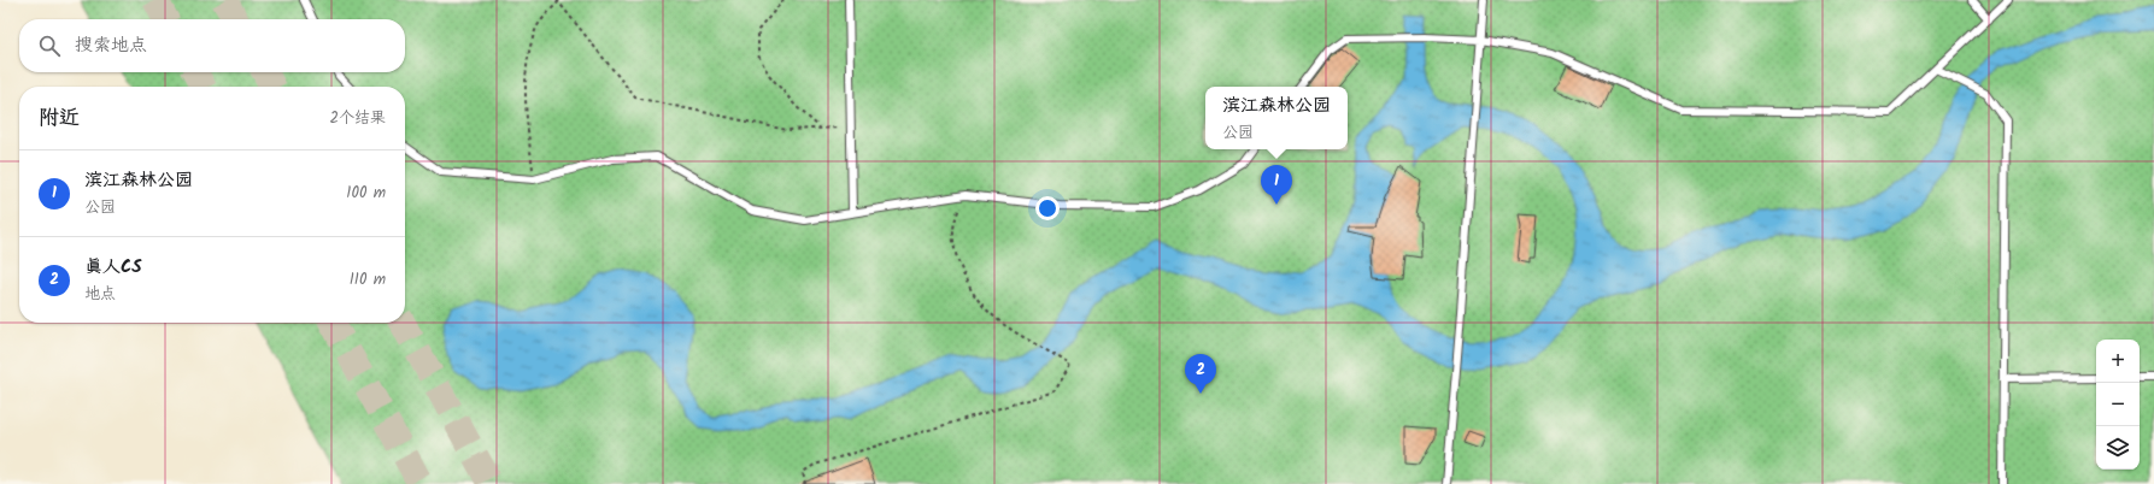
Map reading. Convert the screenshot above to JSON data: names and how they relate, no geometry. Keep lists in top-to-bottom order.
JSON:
{
  "page": {
    "search": "搜索地点",
    "popup": ["滨江森林公园", "公园"],
    "heading": ["附近", "2个结果"],
    "list": [
      {
        "mark": "1",
        "name": "滨江森林公园",
        "note": "公园",
        "value": "100 m"
      },
      {
        "mark": "2",
        "name": "真人CS",
        "note": "地点",
        "value": "110 m"
      }
    ],
    "pins": ["1", "2"],
    "map_buttons": ["+", "−"]
  }
}
